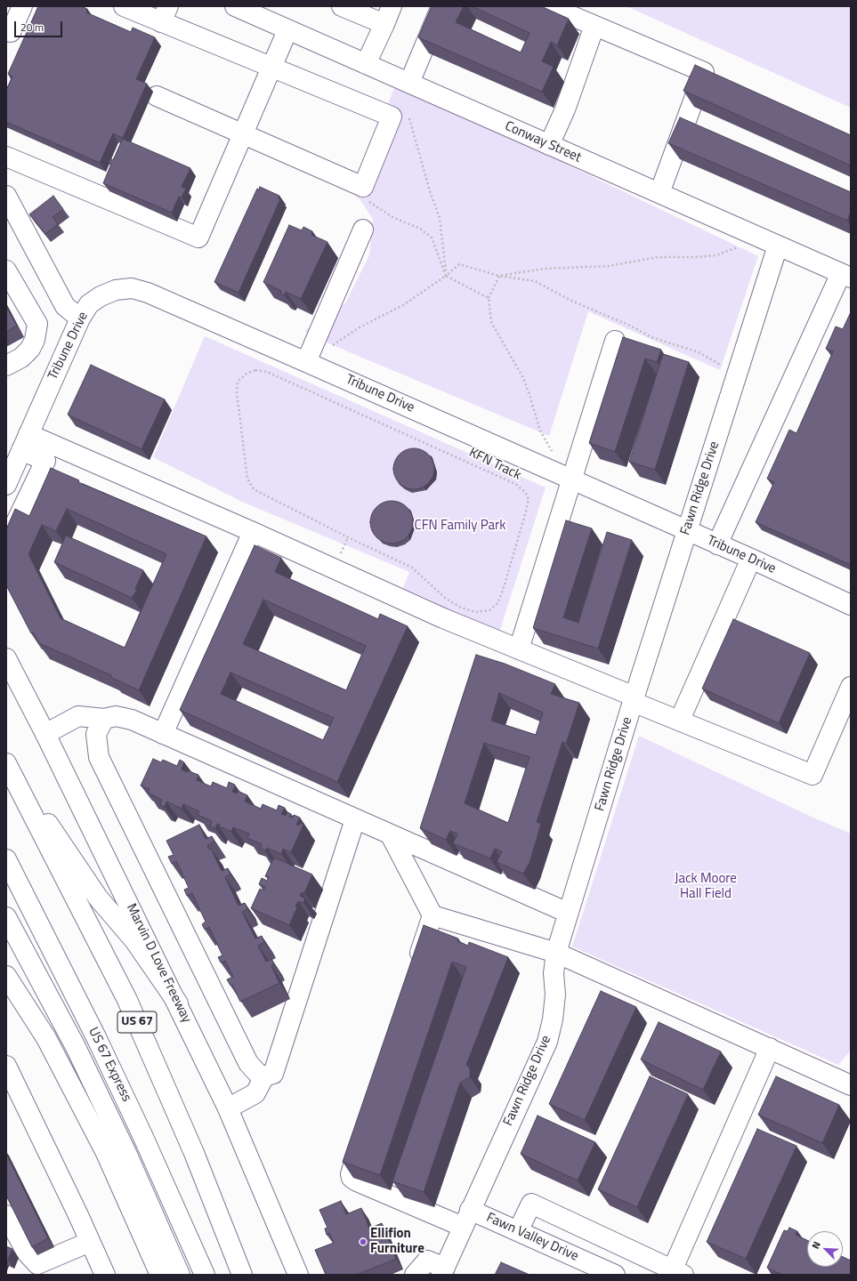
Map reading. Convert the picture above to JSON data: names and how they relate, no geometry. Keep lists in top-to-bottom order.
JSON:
{
  "streets": {
    "main road": [
      "Conway Street",
      "Tribune Drive",
      "Fawn Ridge Drive",
      "Marvin D Love Freeway",
      "US 67",
      "US 67 Express",
      "Fawn Valley Drive"
    ],
    "path": ["KFN Track"]
  },
  "crossings": [
    ["Conway Street", "Fawn Ridge Drive"],
    ["Tribune Drive", "Fawn Ridge Drive"],
    ["Fawn Ridge Drive", "Fawn Valley Drive"]
  ],
  "parks": ["CFN Family Park", "Jack Moore Hall Field"],
  "places": ["Ellifion Furniture"],
  "scale_bar": "20 m",
  "north": "top left"
}
